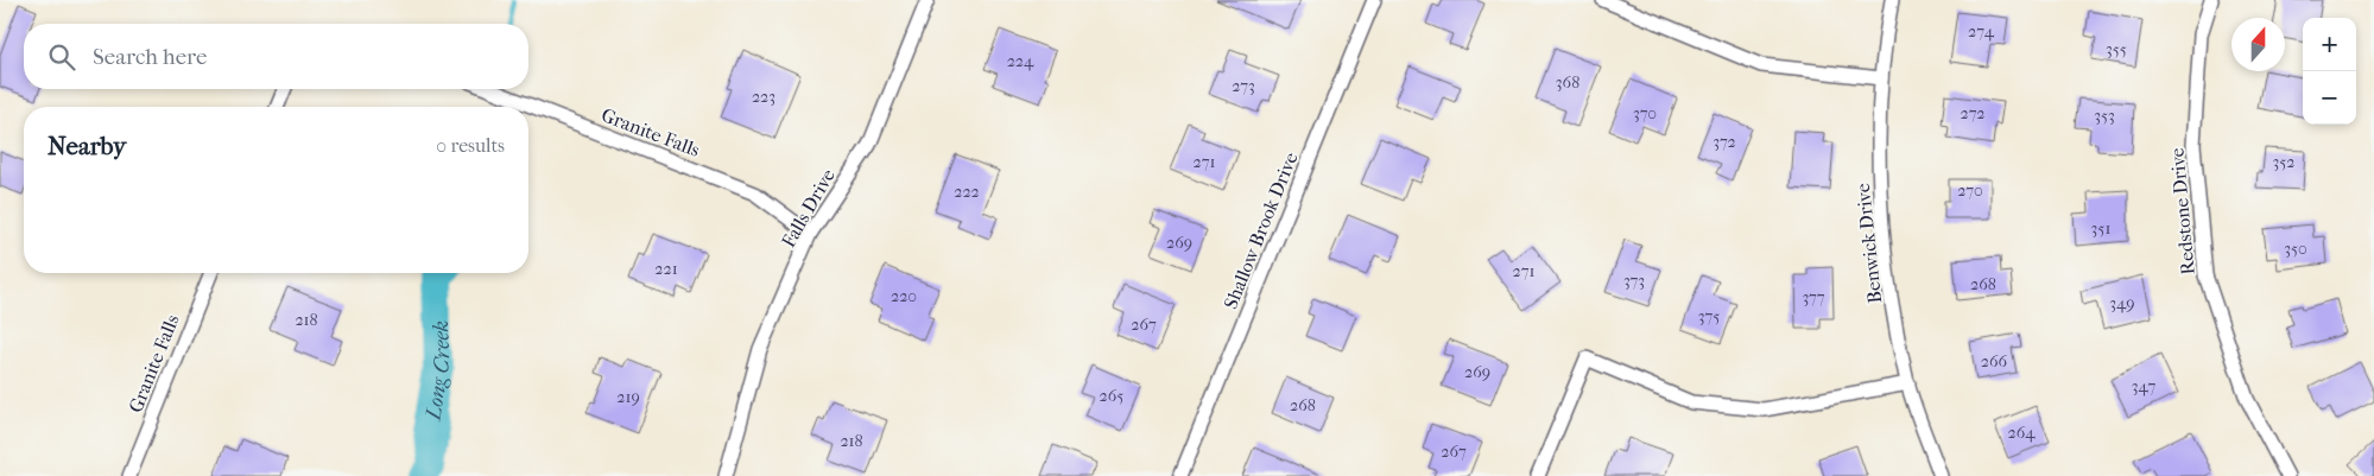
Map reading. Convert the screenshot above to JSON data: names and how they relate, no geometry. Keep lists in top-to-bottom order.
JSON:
{
  "streets": {
    "street": [
      "Granite Falls",
      "Falls Drive",
      "Redstone Drive",
      "Shallow Brook Drive",
      "Benwick Drive"
    ]
  },
  "crossings": [
    ["Granite Falls", "Falls Drive"]
  ],
  "water": ["Long Creek"],
  "house_numbers": [
    "274",
    "355",
    "224",
    "368",
    "273",
    "223",
    "370",
    "272",
    "353",
    "372",
    "271",
    "352",
    "270",
    "222",
    "351",
    "269",
    "350",
    "221",
    "271",
    "373",
    "268",
    "220",
    "377",
    "349",
    "375",
    "218",
    "267",
    "266",
    "269",
    "347",
    "265",
    "219",
    "268",
    "264",
    "218",
    "267"
  ],
  "north": "top",
  "page": {
    "map_buttons": ["+", "−"],
    "search": "Search here",
    "heading": ["Nearby", "0 results"]
  }
}
